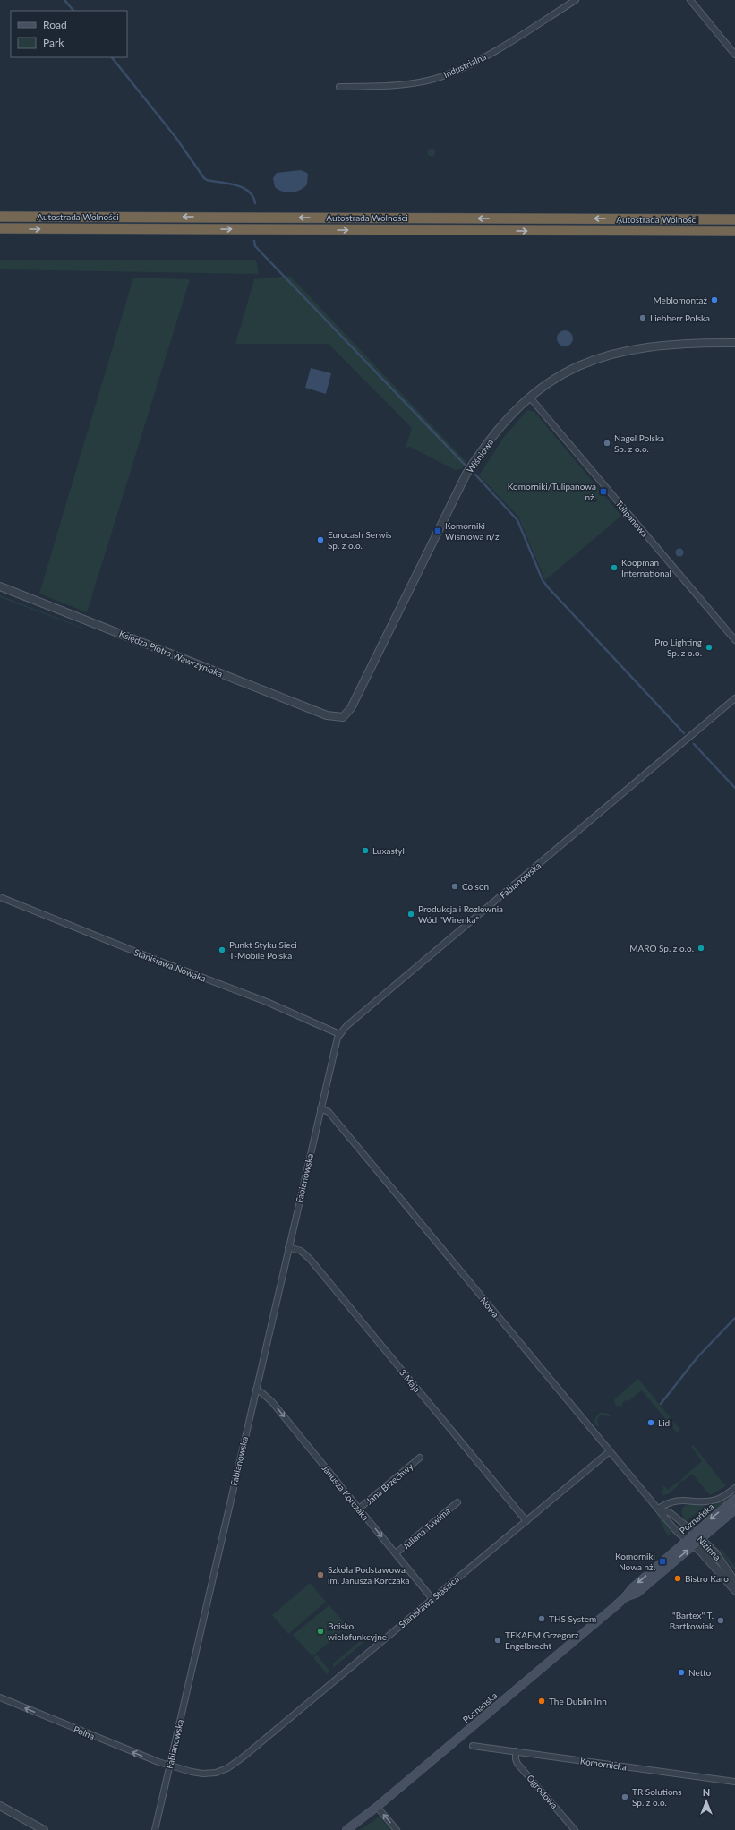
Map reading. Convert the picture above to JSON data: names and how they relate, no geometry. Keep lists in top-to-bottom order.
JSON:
{
  "streets": {
    "highway": ["Autostrada Wolności"],
    "main road": ["Poznańska"],
    "street": [
      "Industrialna",
      "Wiśniowa",
      "Tulipanowa",
      "Księdza Piotra Wawrzyniaka",
      "Fabianowska",
      "Stanisława Nowaka",
      "Nowa",
      "3 Maja",
      "Jana Brzechwy",
      "Janusza Korczaka",
      "Juliana Tuwima",
      "Nizinna",
      "Stanisława Staszica",
      "Polna",
      "Komornicka",
      "Ogrodowa"
    ]
  },
  "crossings": [
    ["Wiśniowa", "Tulipanowa"],
    ["Wiśniowa", "Księdza Piotra Wawrzyniaka"],
    ["Fabianowska", "Stanisława Nowaka"],
    ["Fabianowska", "Nowa"],
    ["Fabianowska", "3 Maja"],
    ["Fabianowska", "Janusza Korczaka"],
    ["Fabianowska", "Stanisława Staszica"],
    ["Fabianowska", "Polna"],
    ["Nowa", "Poznańska"],
    ["Nowa", "Nizinna"],
    ["Nowa", "Stanisława Staszica"],
    ["3 Maja", "Stanisława Staszica"],
    ["Jana Brzechwy", "Janusza Korczaka"],
    ["Janusza Korczaka", "Juliana Tuwima"],
    ["Janusza Korczaka", "Stanisława Staszica"],
    ["Poznańska", "Nizinna"],
    ["Stanisława Staszica", "Polna"],
    ["Komornicka", "Ogrodowa"]
  ],
  "one_way": ["Janusza Korczaka", "Polna"],
  "places": {
    "other": [
      "Meblomontaż",
      "Liebherr Polska",
      "Nagel Polska Sp. z o.o.",
      "Eurocash Serwis Sp. z o.o.",
      "Koopman International",
      "Pro Lighting Sp. z o.o.",
      "Luxastyl",
      "Colson",
      "Produkcja i Rozlewnia Wód \"Wirenka\"",
      "MARO Sp. z o.o.",
      "Punkt Styku Sieci T-Mobile Polska",
      "Lidl",
      "Szkoła Podstawowa im. Janusza Korczaka",
      "Bistro Karo",
      "THS System",
      "\"Bartex\" T. Bartkowiak",
      "Boisko wielofunkcyjne",
      "TEKAEM Grzegorz Engelbrecht",
      "Netto",
      "The Dublin Inn",
      "TR Solutions Sp. z o.o."
    ],
    "transit": ["Komorniki/Tulipanowa nż.", "Komorniki Wiśniowa n/ż", "Komorniki Nowa nż."]
  },
  "legend": ["Road", "Park"],
  "north": "top"
}
